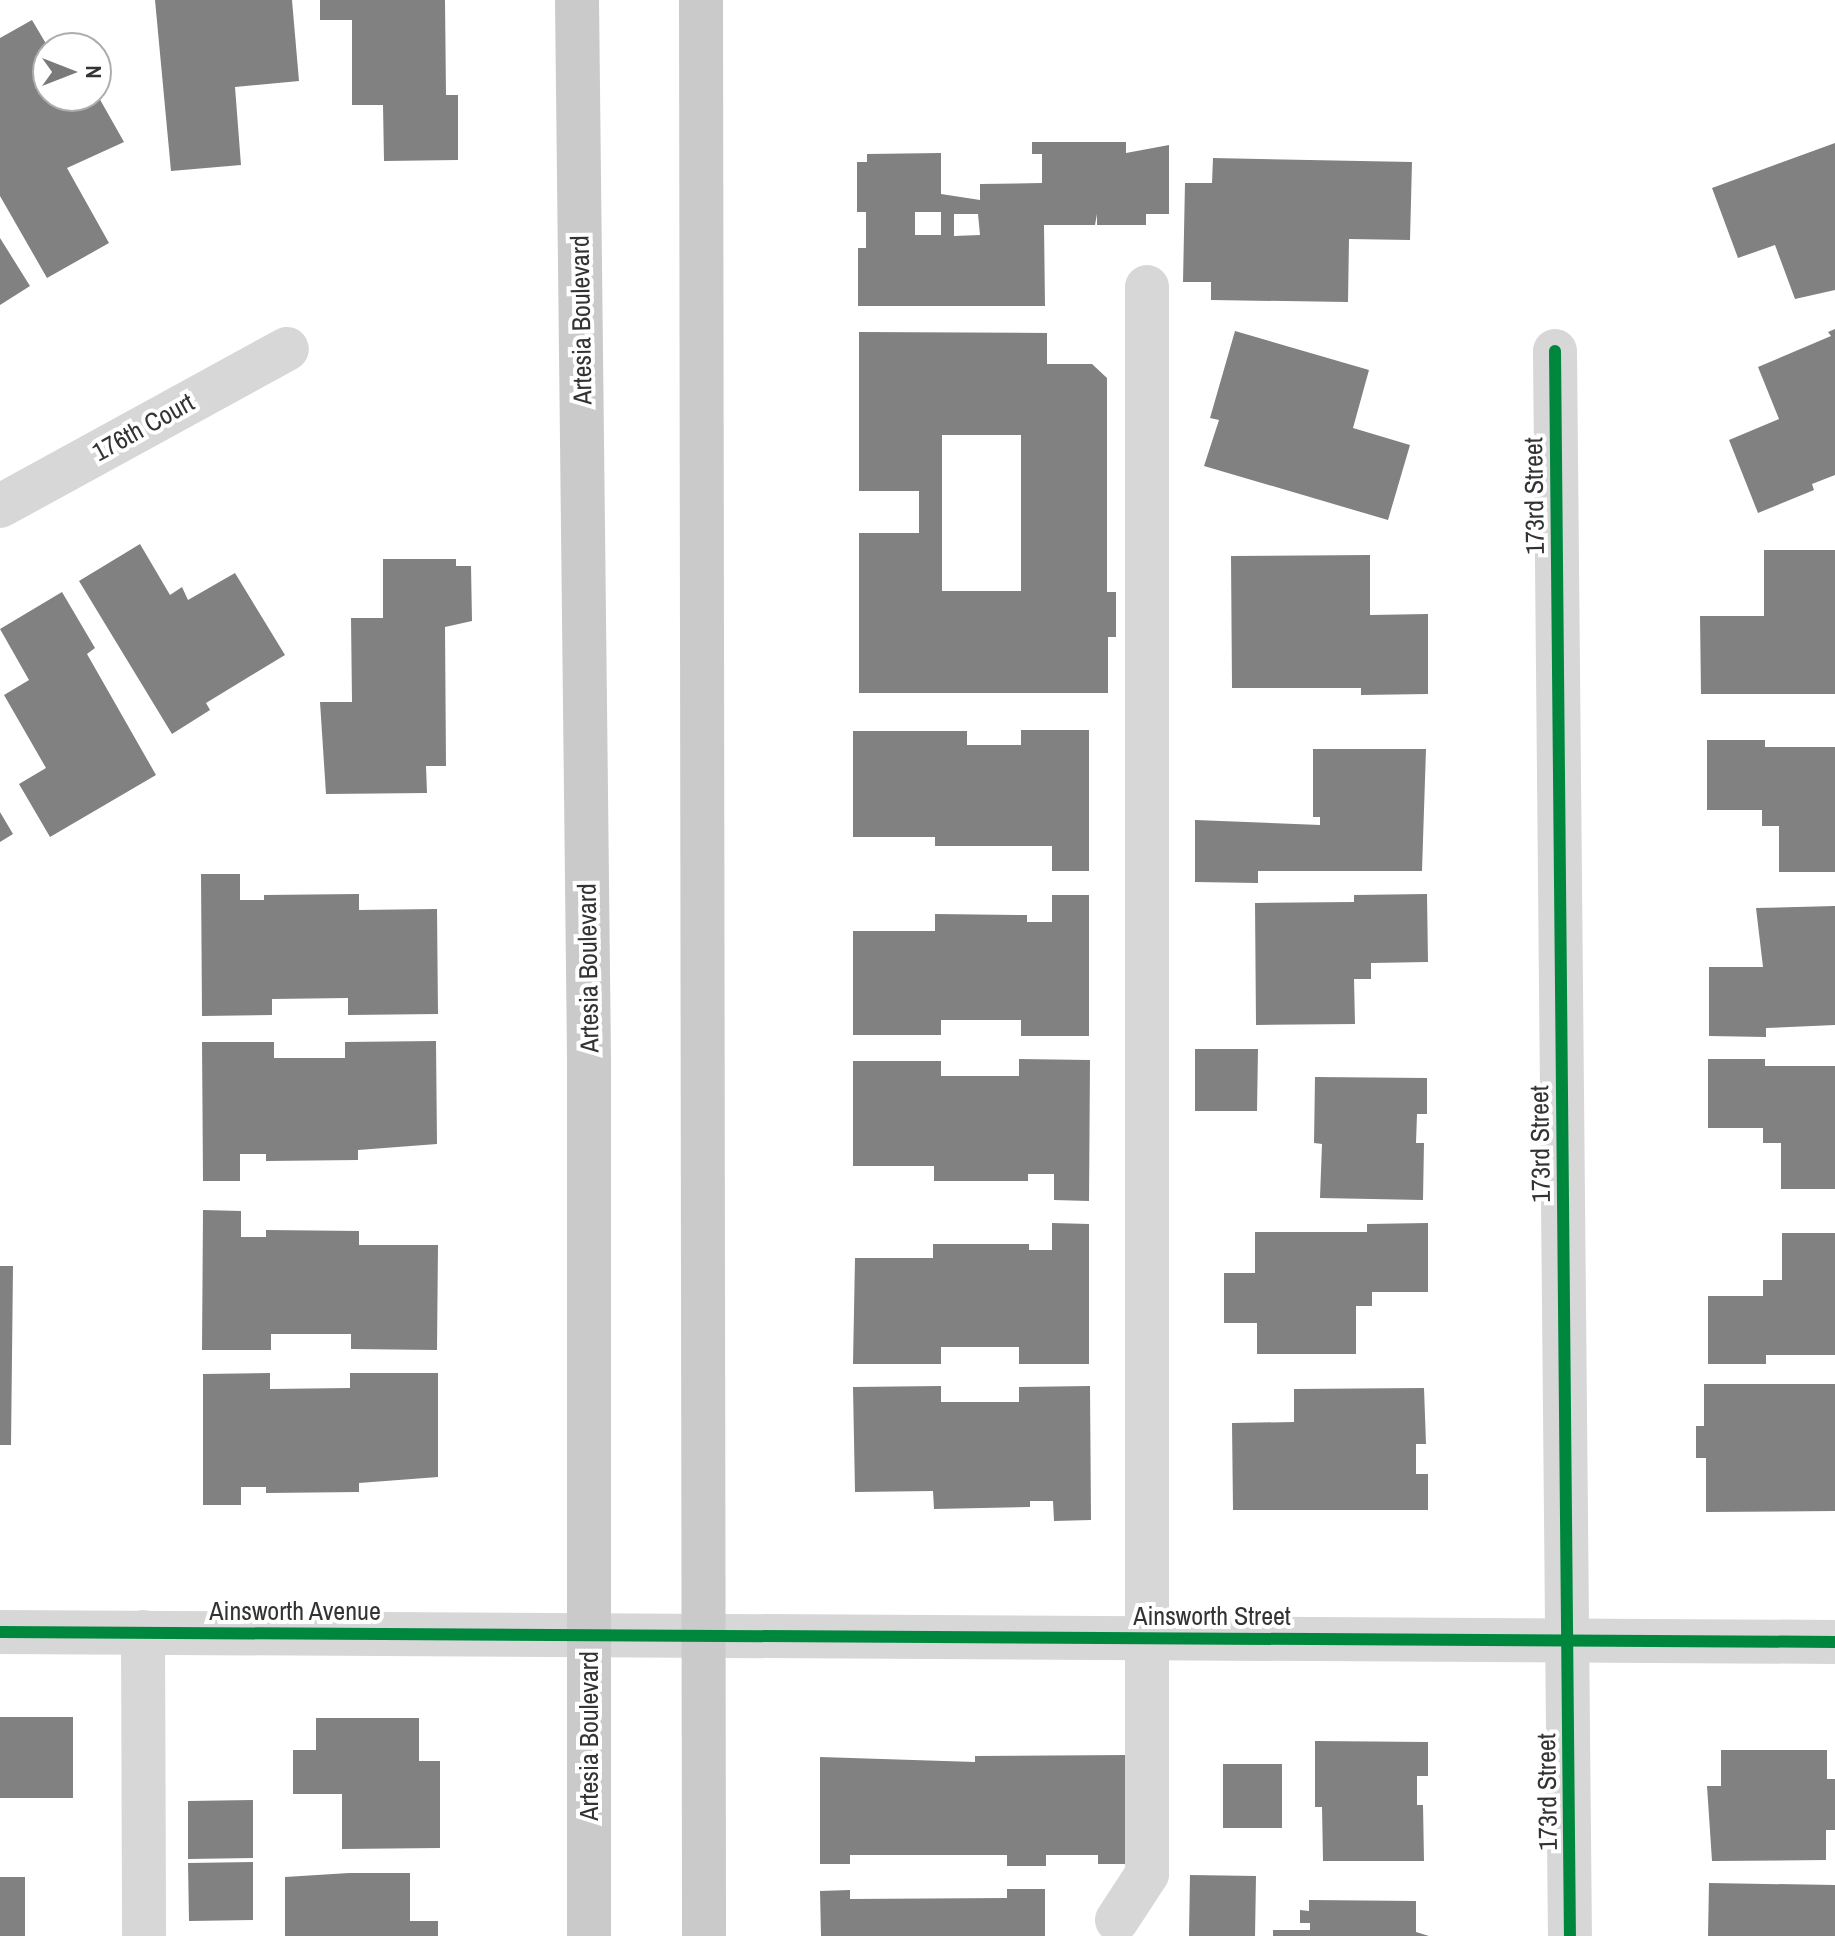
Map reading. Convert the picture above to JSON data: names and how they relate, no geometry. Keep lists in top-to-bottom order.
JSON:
{
  "streets": {
    "main road": ["Artesia Boulevard"],
    "street": [
      "176th Court",
      "173rd Street",
      "Ainsworth Avenue",
      "Ainsworth Street"
    ]
  },
  "crossings": [
    ["Artesia Boulevard", "Ainsworth Avenue"],
    ["Artesia Boulevard", "Ainsworth Street"],
    ["173rd Street", "Ainsworth Street"],
    ["Ainsworth Avenue", "Ainsworth Street"]
  ],
  "north": "right"
}
